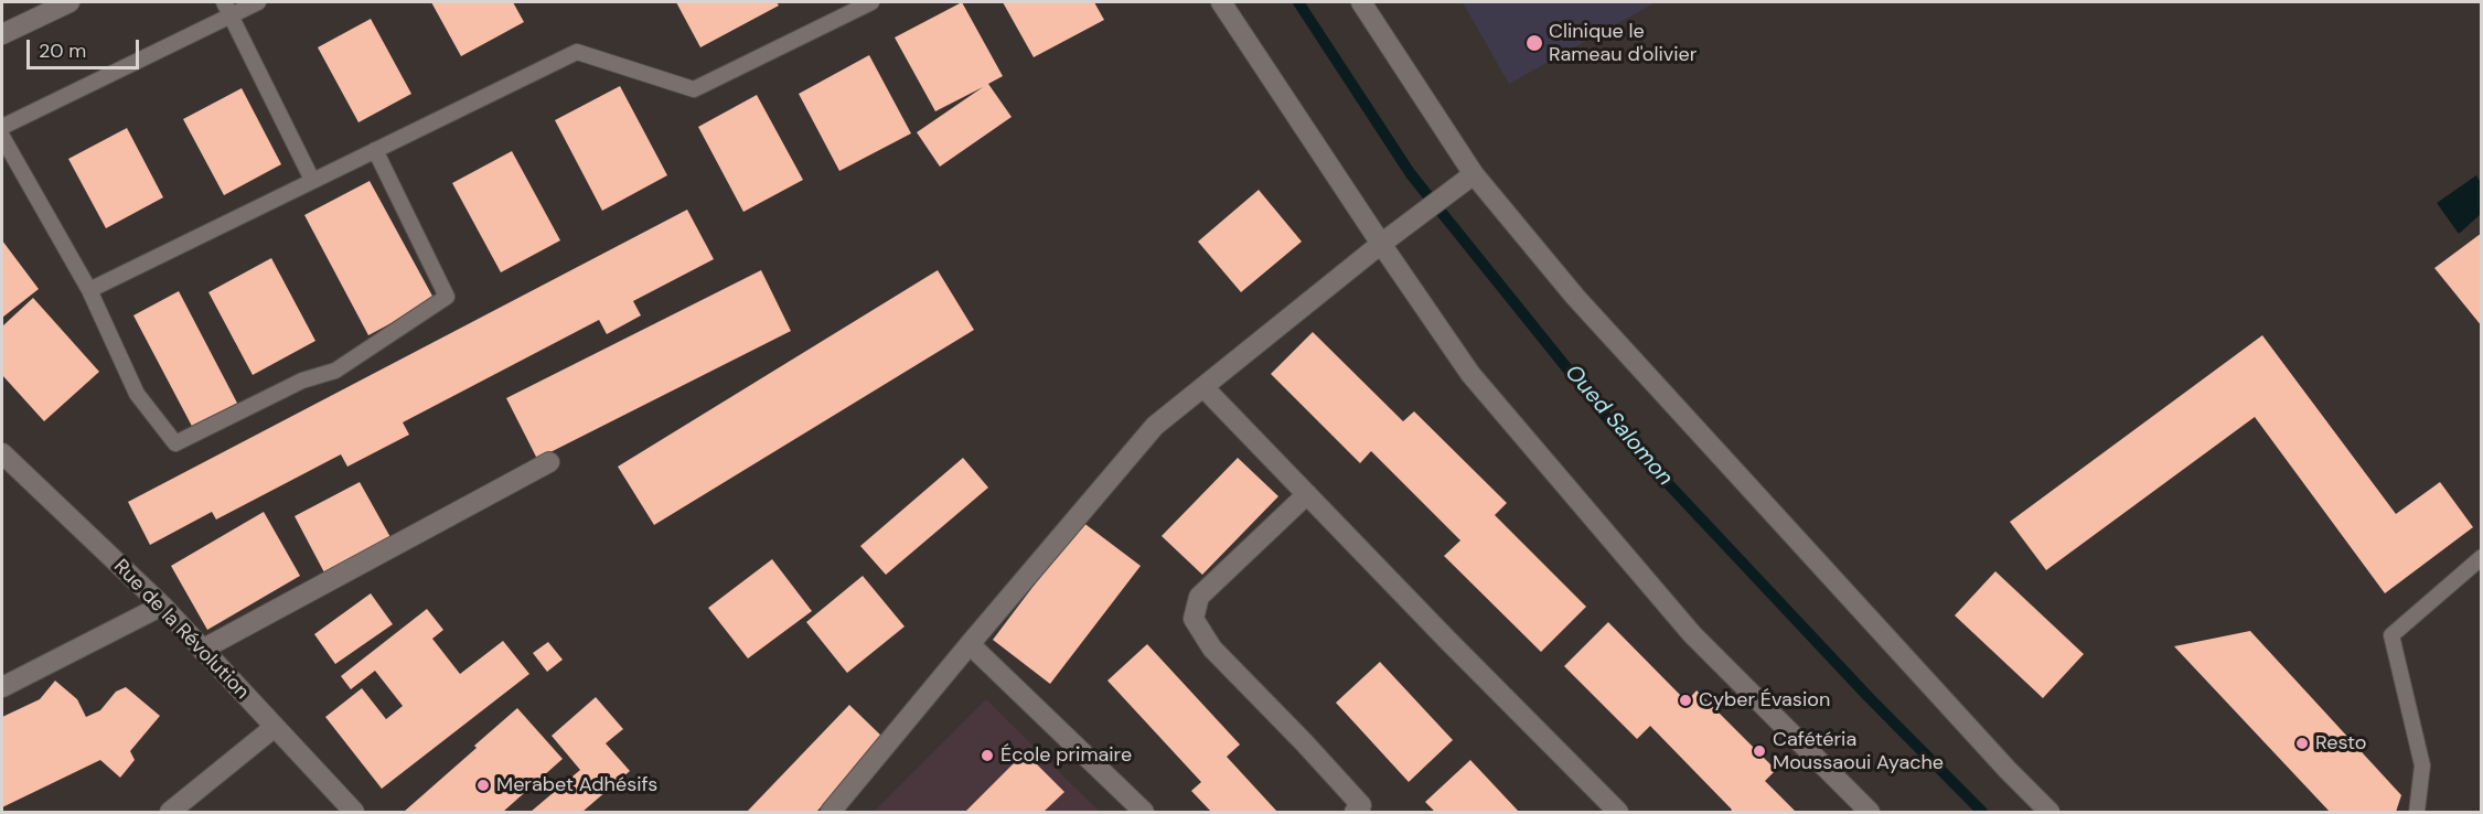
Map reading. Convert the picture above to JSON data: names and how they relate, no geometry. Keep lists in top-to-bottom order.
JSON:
{
  "streets": {
    "street": ["Rue de la Révolution"]
  },
  "water": ["Oued Salomon"],
  "places": [
    "Clinique le Rameau d'olivier",
    "Cyber Évasion",
    "Resto",
    "Cafétéria Moussaoui Ayache",
    "École primaire",
    "Merabet Adhésifs"
  ],
  "scale_bar": "20 m"
}
